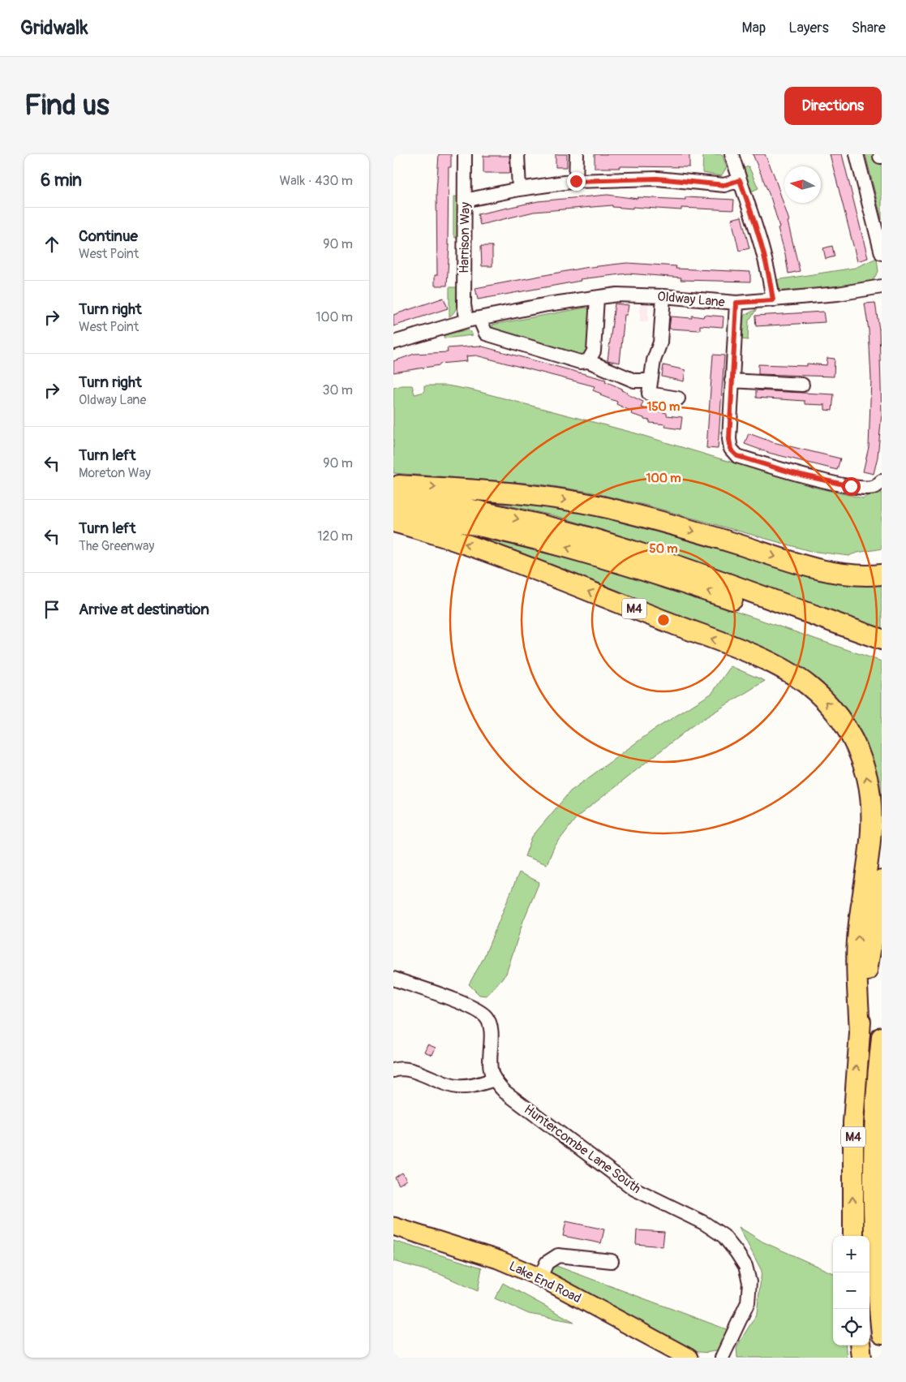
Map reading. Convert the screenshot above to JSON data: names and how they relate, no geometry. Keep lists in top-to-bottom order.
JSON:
{
  "streets": {
    "highway": ["M4"],
    "main road": ["Lake End Road"],
    "street": ["Harrison Way", "Oldway Lane", "Huntercombe Lane South"]
  },
  "crossings": [
    ["Harrison Way", "Oldway Lane"]
  ],
  "north": "left",
  "page": {
    "header": "Gridwalk",
    "nav": ["Map", "Layers", "Share"],
    "buttons": "Directions",
    "title": "Find us",
    "heading": ["6 min", "Walk · 430 m"],
    "list": [
      ["Continue", "West Point", "90 m"],
      ["Turn right", "West Point", "100 m"],
      ["Turn right", "Oldway Lane", "30 m"],
      ["Turn left", "Moreton Way", "90 m"],
      ["Turn left", "The Greenway", "120 m"],
      "Arrive at destination"
    ],
    "map_buttons": ["+", "−"]
  },
  "rings": ["150 m", "100 m", "50 m"]
}
